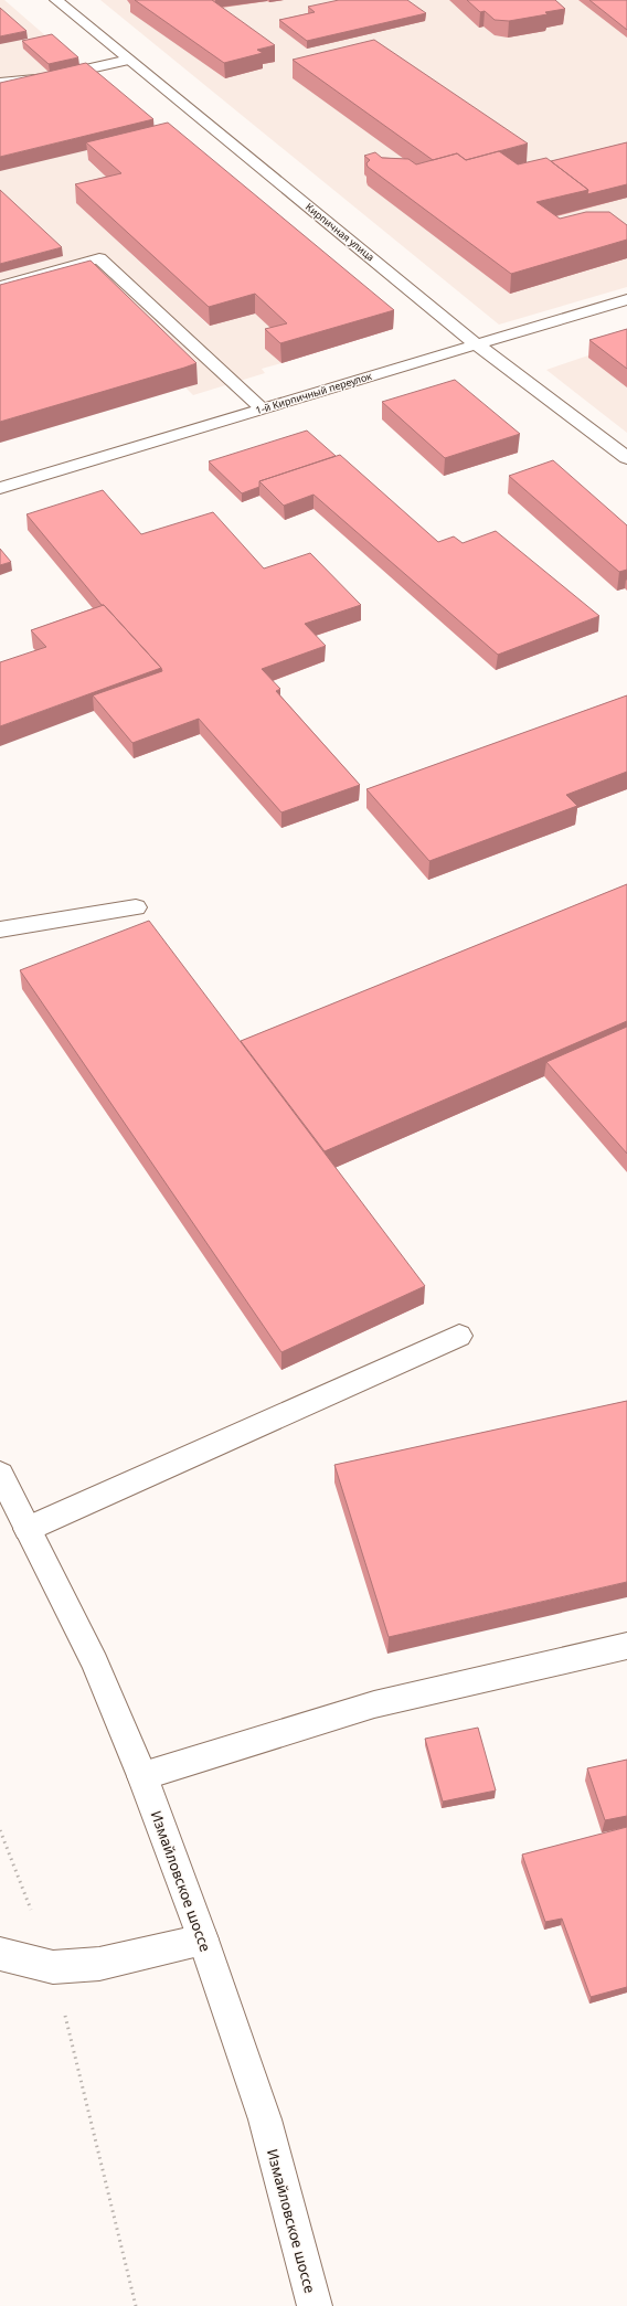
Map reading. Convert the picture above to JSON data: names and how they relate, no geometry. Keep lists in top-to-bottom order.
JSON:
{
  "streets": {
    "street": ["Кирпичная улица", "1-й Кирпичный переулок", "Измайловское шоссе"]
  },
  "crossings": [
    ["Кирпичная улица", "1-й Кирпичный переулок"]
  ]
}
